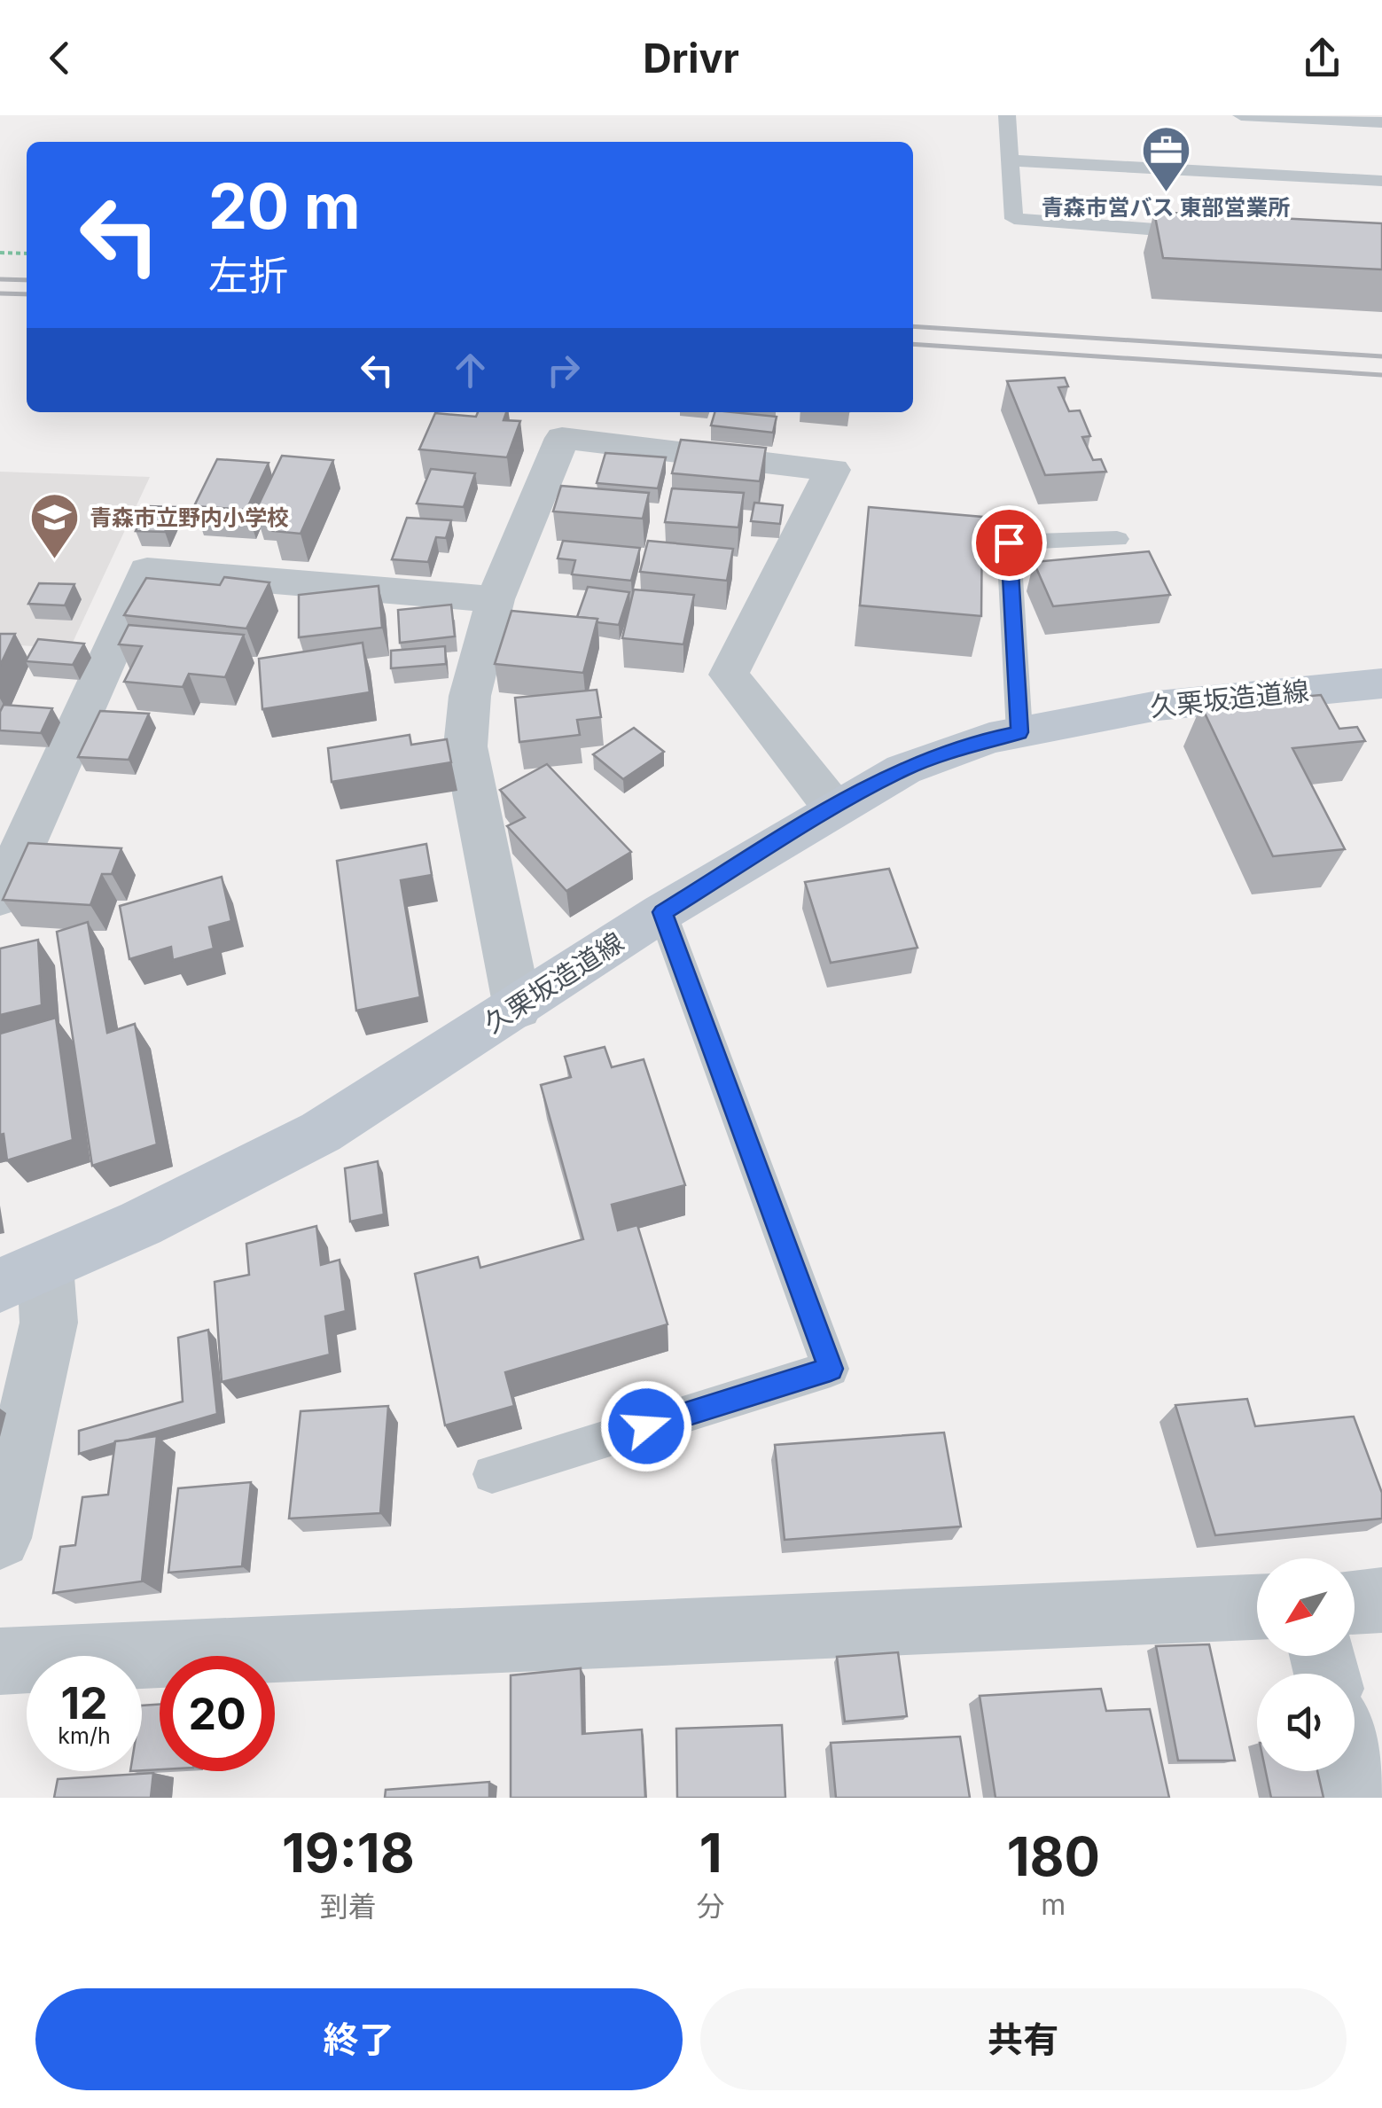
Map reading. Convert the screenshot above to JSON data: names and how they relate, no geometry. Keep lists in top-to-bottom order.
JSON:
{
  "streets": {
    "main road": ["久栗坂造道線"]
  },
  "places": {
    "office": ["青森市営バス 東部営業所"],
    "school or university": ["青森市立野内小学校"]
  },
  "north": "bottom left",
  "page": {
    "header": "Drivr",
    "turn": ["20 m", "左折"],
    "speed": "12 km/h",
    "limit": "20",
    "eta": [
      "19:18",
      "到着",
      "1",
      "分",
      "180",
      "m"
    ],
    "buttons": ["終了", "共有"]
  }
}
